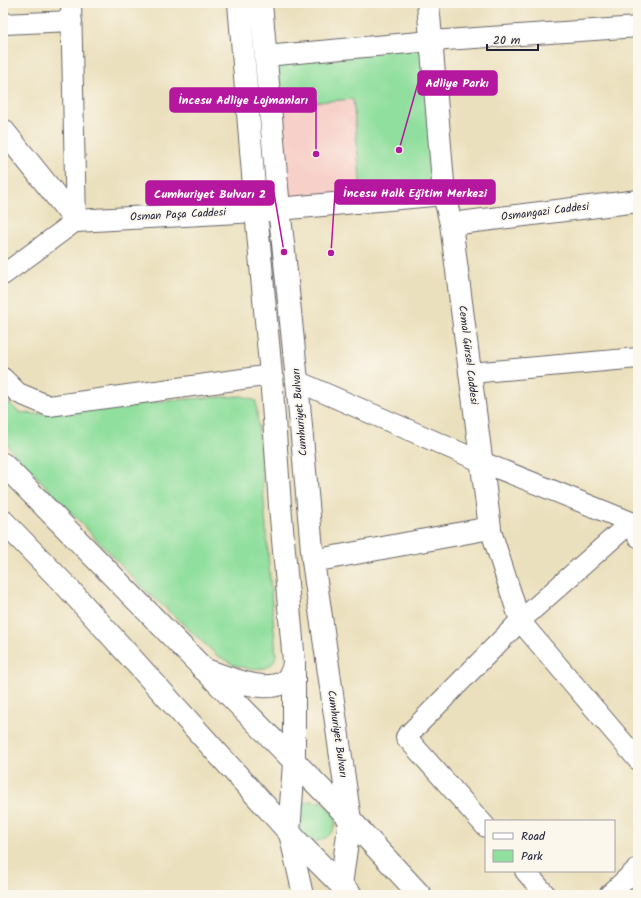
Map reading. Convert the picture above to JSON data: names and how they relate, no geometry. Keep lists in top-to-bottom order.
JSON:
{
  "streets": {
    "main road": [
      "Osmangazi Caddesi",
      "Osman Paşa Caddesi",
      "Cemal Gürsel Caddesi",
      "Cumhuriyet Bulvarı"
    ]
  },
  "crossings": [
    ["Osmangazi Caddesi", "Cemal Gürsel Caddesi"],
    ["Osman Paşa Caddesi", "Cemal Gürsel Caddesi"],
    ["Osman Paşa Caddesi", "Cumhuriyet Bulvarı"]
  ],
  "places": [
    "Adliye Parkı",
    "İncesu Adliye Lojmanları",
    "Cumhuriyet Bulvarı 2",
    "İncesu Halk Eğitim Merkezi"
  ],
  "legend": ["Road", "Park"],
  "scale_bar": "20 m"
}
